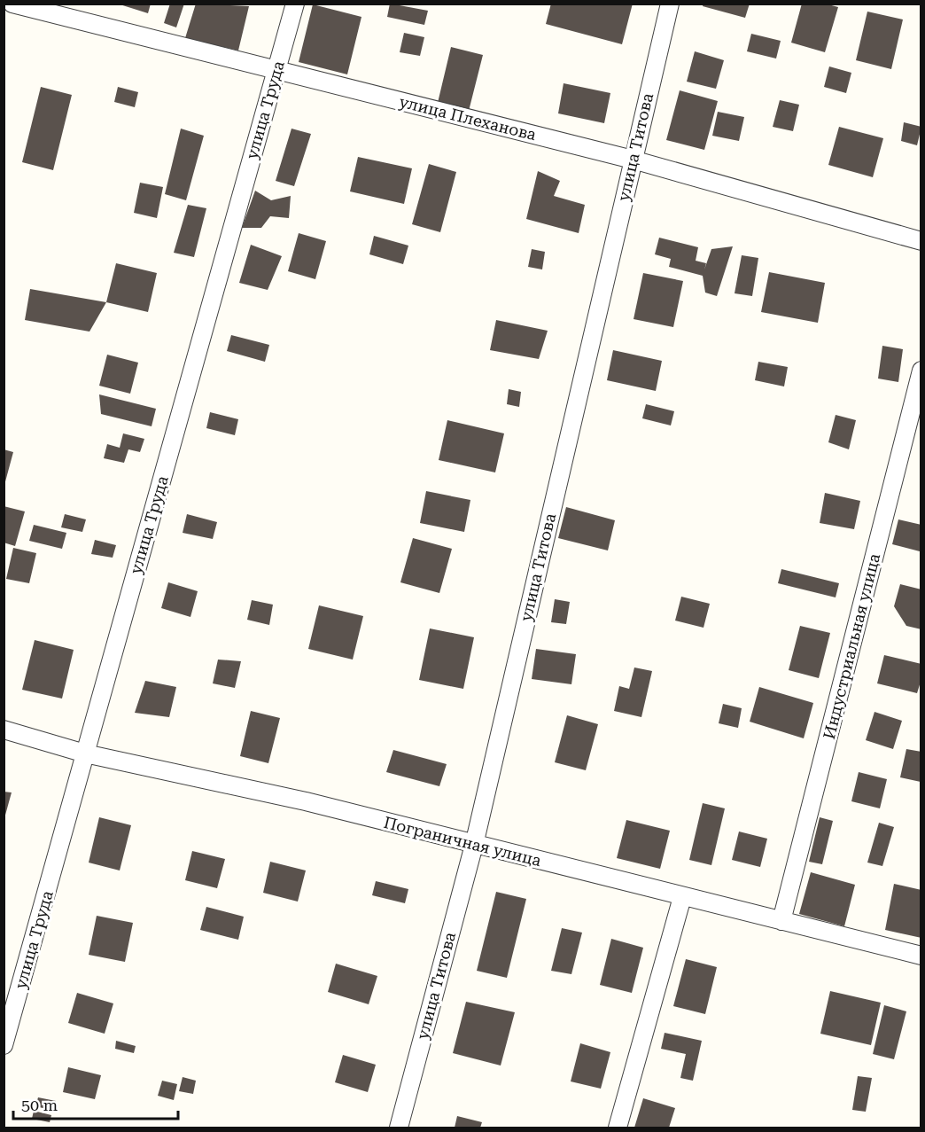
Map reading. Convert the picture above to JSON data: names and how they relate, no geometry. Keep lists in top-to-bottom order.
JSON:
{
  "streets": {
    "street": [
      "улица Труда",
      "улица Плеханова",
      "улица Титова",
      "Индустриальная улица",
      "Пограничная улица"
    ]
  },
  "crossings": [
    ["улица Труда", "улица Плеханова"],
    ["улица Труда", "Пограничная улица"],
    ["улица Плеханова", "улица Титова"],
    ["улица Титова", "Пограничная улица"],
    ["Индустриальная улица", "Пограничная улица"]
  ],
  "scale_bar": "50 m"
}
